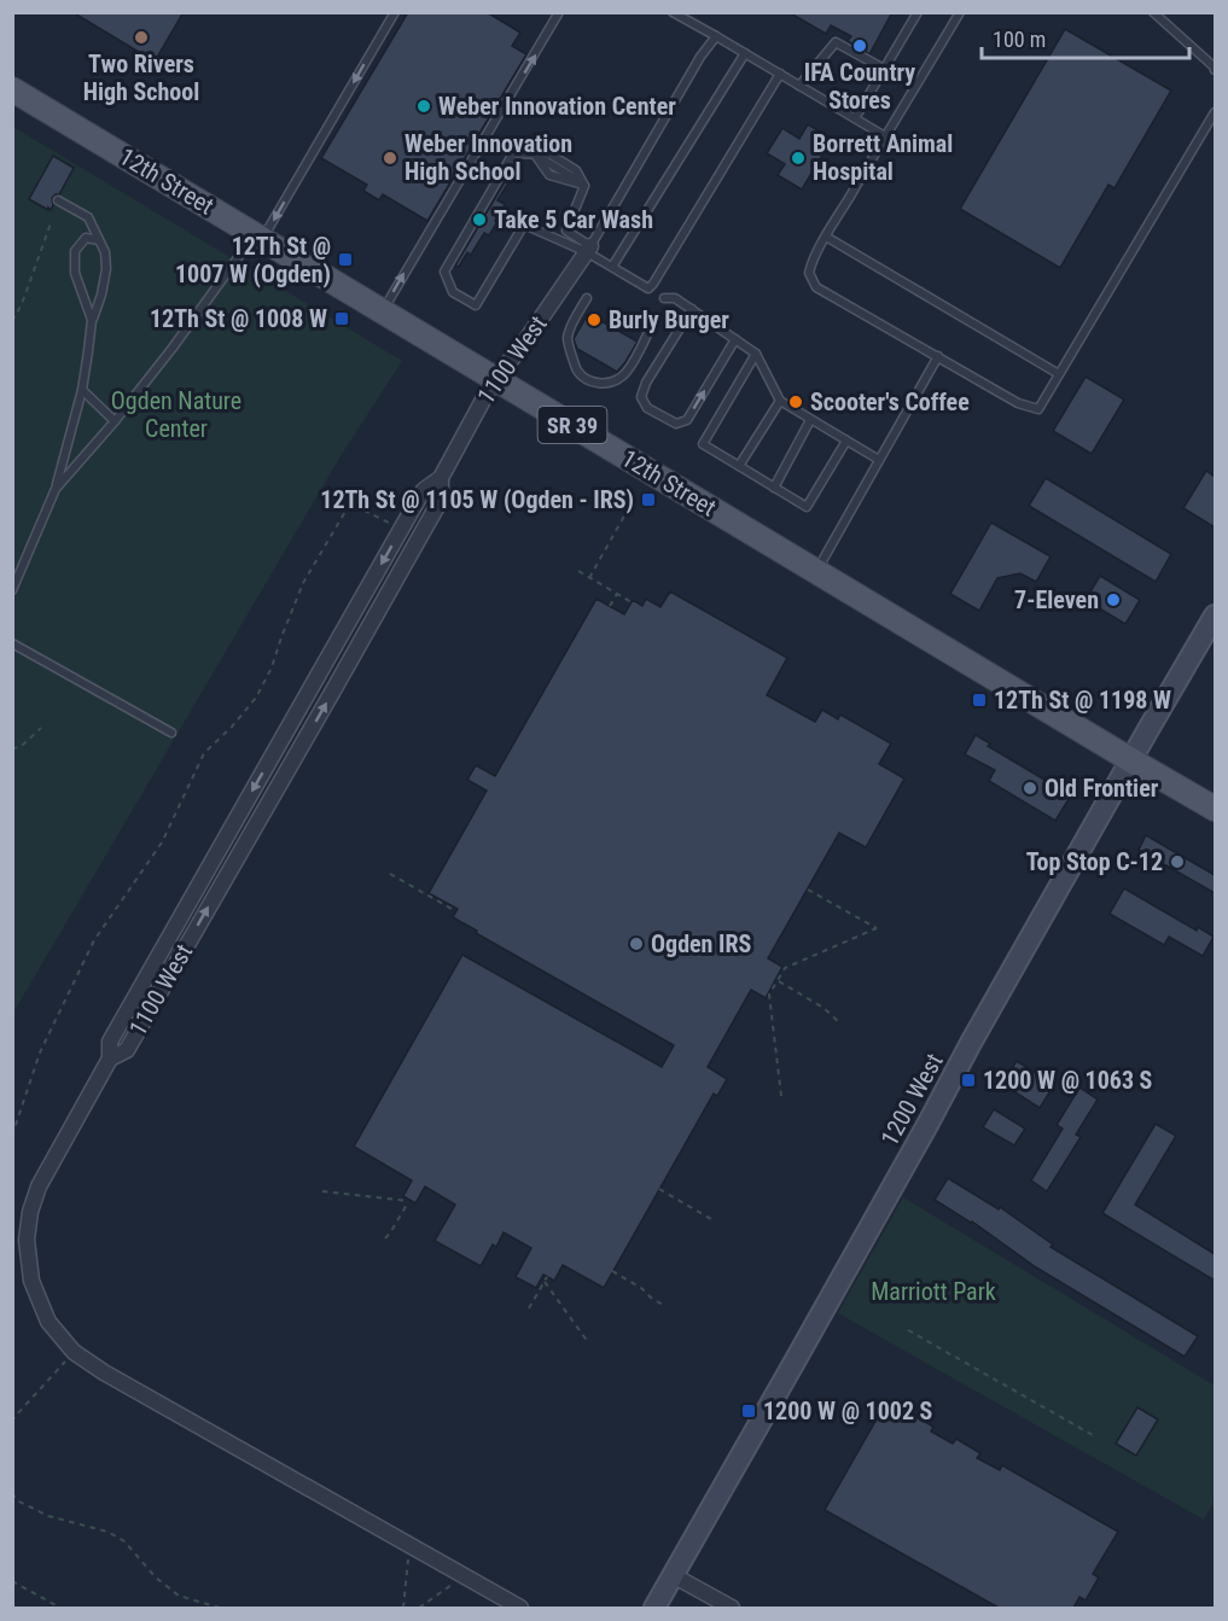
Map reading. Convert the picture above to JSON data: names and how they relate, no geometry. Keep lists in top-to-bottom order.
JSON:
{
  "streets": {
    "main road": ["12th Street", "SR 39"],
    "street": ["1100 West", "1200 West"]
  },
  "crossings": [
    ["12th Street", "1100 West"],
    ["12th Street", "1200 West"]
  ],
  "parks": ["Ogden Nature Center", "Marriott Park"],
  "places": {
    "other": [
      "Two Rivers High School",
      "IFA Country Stores",
      "Weber Innovation Center",
      "Weber Innovation High School",
      "Borrett Animal Hospital",
      "Take 5 Car Wash",
      "Burly Burger",
      "Scooter's Coffee",
      "7-Eleven",
      "Old Frontier",
      "Top Stop C-12",
      "Ogden IRS"
    ],
    "transit": [
      "12Th St @ 1007 W (Ogden)",
      "12Th St @ 1008 W",
      "12Th St @ 1105 W (Ogden - IRS)",
      "12Th St @ 1198 W",
      "1200 W @ 1063 S",
      "1200 W @ 1002 S"
    ]
  },
  "scale_bar": "100 m"
}
